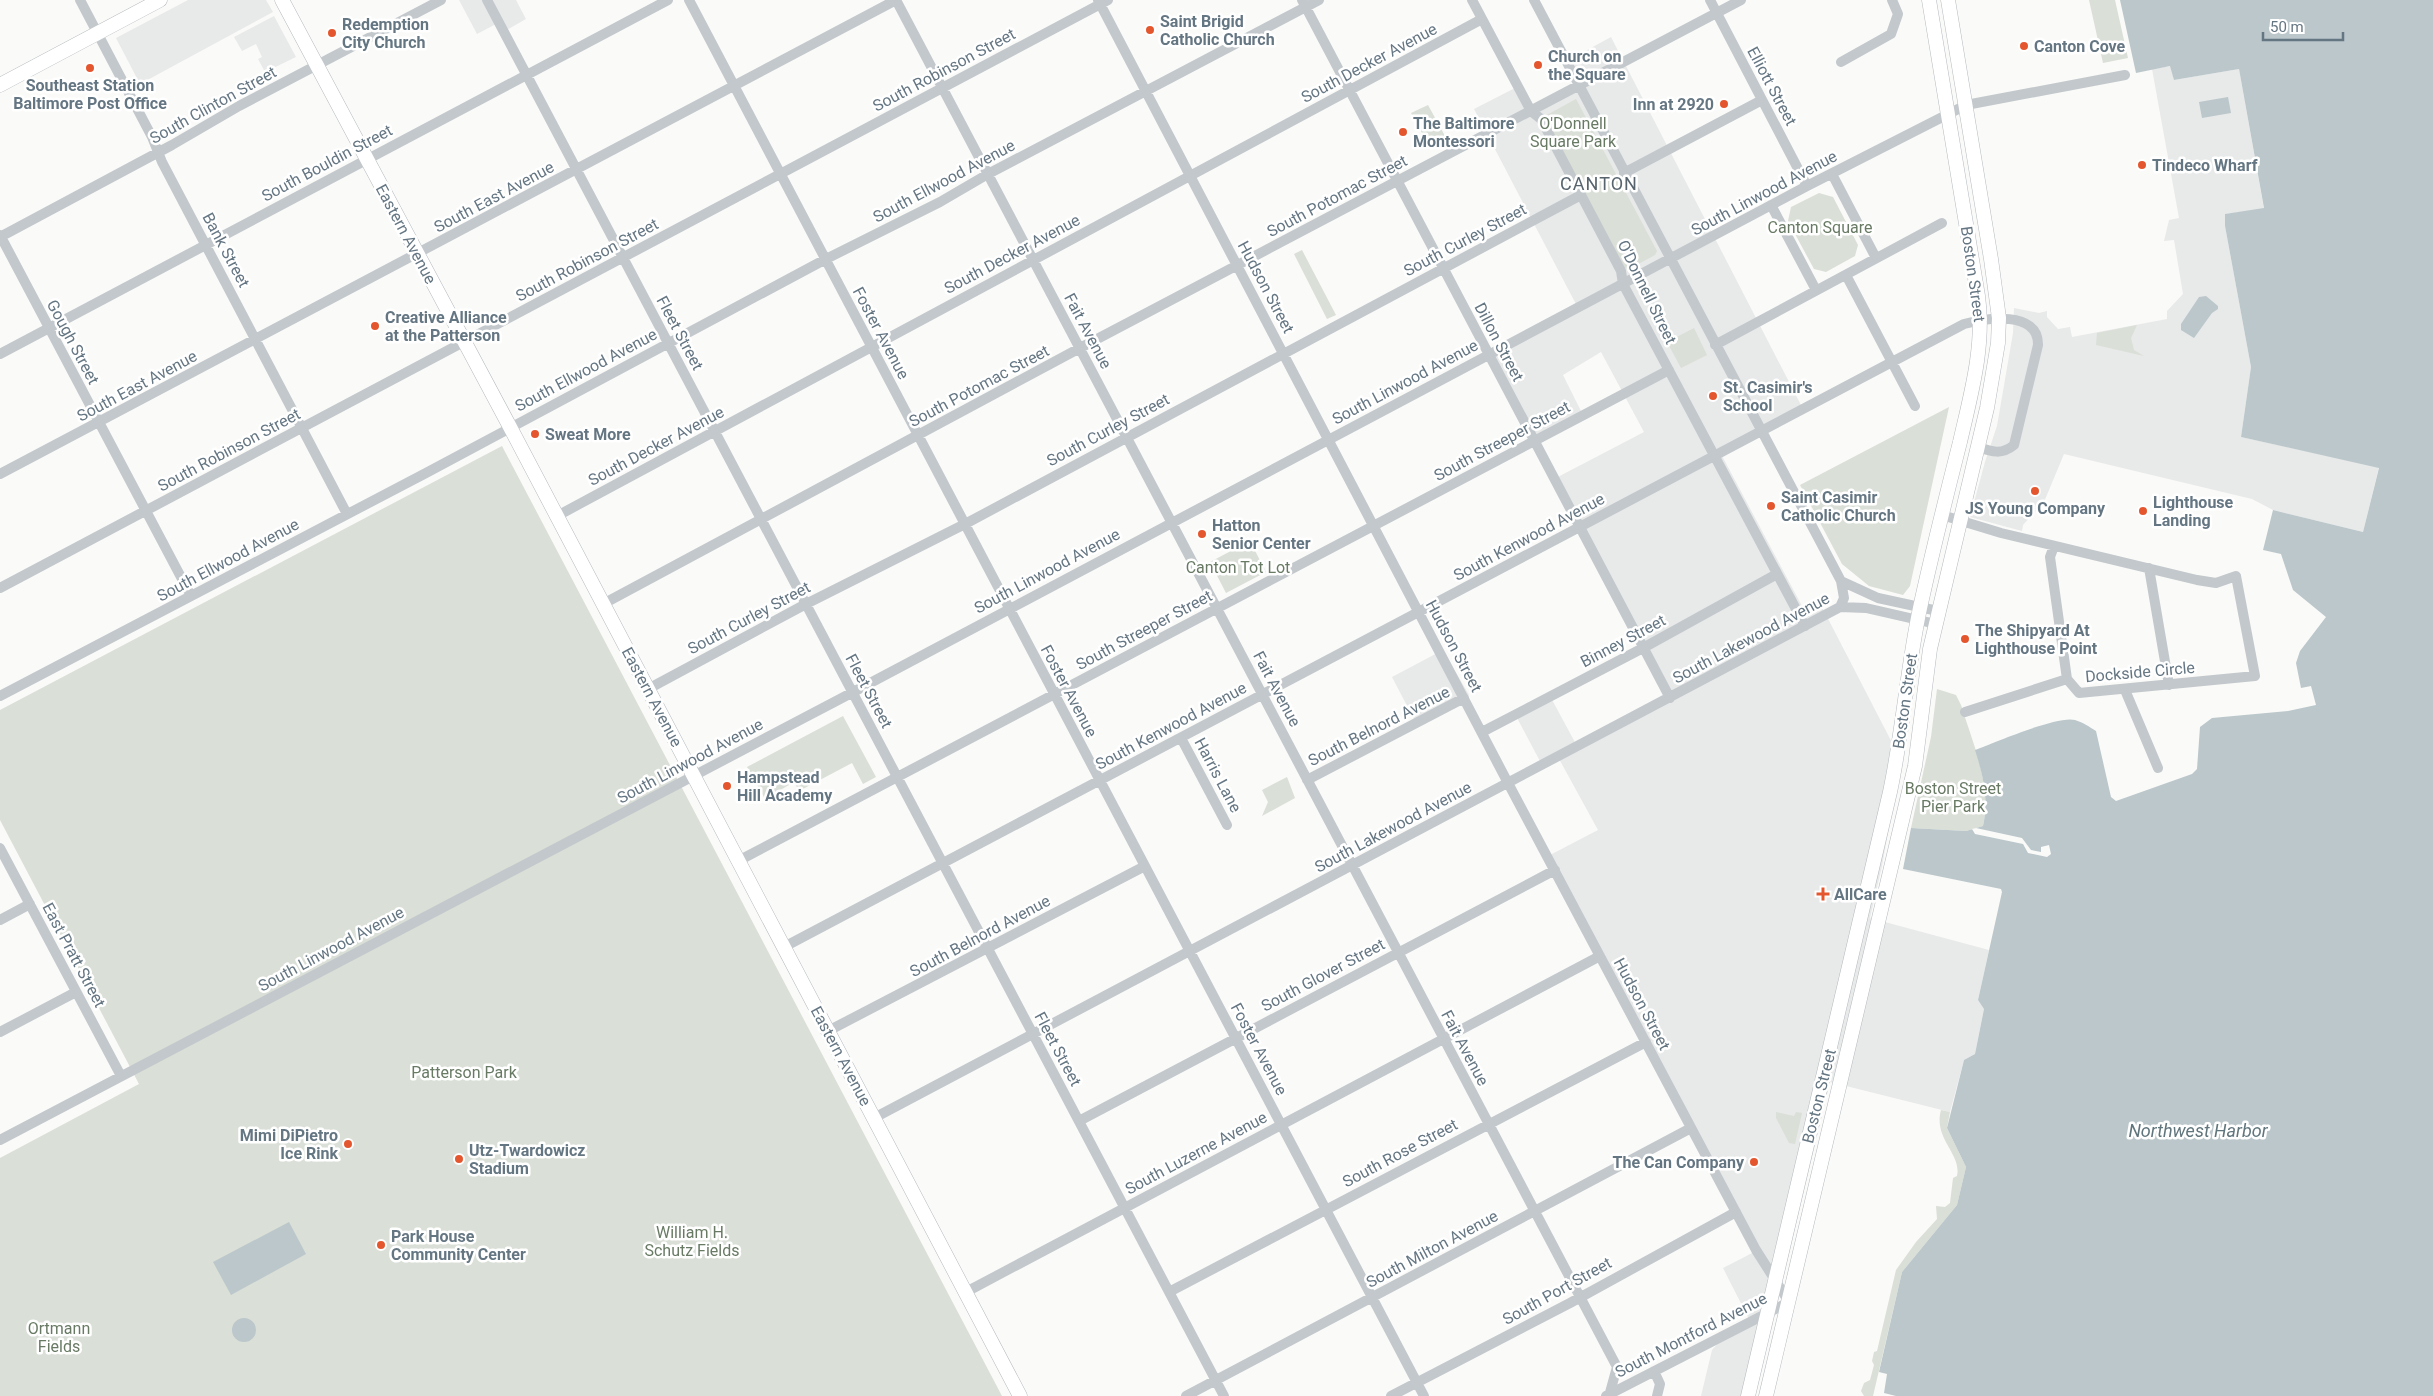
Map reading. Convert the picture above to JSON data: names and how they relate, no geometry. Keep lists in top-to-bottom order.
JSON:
{
  "streets": {
    "main road": ["Eastern Avenue", "Boston Street"],
    "street": [
      "South Decker Avenue",
      "South Robinson Street",
      "Elliott Street",
      "South Clinton Street",
      "South Bouldin Street",
      "South Ellwood Avenue",
      "South Linwood Avenue",
      "South Potomac Street",
      "South East Avenue",
      "South Curley Street",
      "Bank Street",
      "Hudson Street",
      "O'Donnell Street",
      "Fait Avenue",
      "Fleet Street",
      "Foster Avenue",
      "Gough Street",
      "Dillon Street",
      "South Streeper Street",
      "South Kenwood Avenue",
      "South Lakewood Avenue",
      "Binney Street",
      "Dockside Circle",
      "South Belnord Avenue",
      "Harris Lane",
      "East Pratt Street",
      "South Glover Street",
      "South Luzerne Avenue",
      "South Rose Street",
      "South Milton Avenue",
      "South Port Street",
      "South Montford Avenue"
    ]
  },
  "crossings": [
    ["South Decker Avenue", "Eastern Avenue"],
    ["South Decker Avenue", "Hudson Street"],
    ["South Decker Avenue", "O'Donnell Street"],
    ["South Decker Avenue", "Fait Avenue"],
    ["South Decker Avenue", "Fleet Street"],
    ["South Decker Avenue", "Foster Avenue"],
    ["South Decker Avenue", "Dillon Street"],
    ["South Robinson Street", "Eastern Avenue"],
    ["South Robinson Street", "Bank Street"],
    ["South Robinson Street", "Hudson Street"],
    ["South Robinson Street", "Fait Avenue"],
    ["South Robinson Street", "Fleet Street"],
    ["South Robinson Street", "Foster Avenue"],
    ["South Robinson Street", "Gough Street"],
    ["Elliott Street", "South Linwood Avenue"],
    ["Elliott Street", "South Potomac Street"],
    ["South Clinton Street", "Eastern Avenue"],
    ["South Clinton Street", "Bank Street"],
    ["South Clinton Street", "Gough Street"],
    ["South Bouldin Street", "Eastern Avenue"],
    ["South Bouldin Street", "Bank Street"],
    ["South Bouldin Street", "Fleet Street"],
    ["South Bouldin Street", "Gough Street"],
    ["South Ellwood Avenue", "Eastern Avenue"],
    ["South Ellwood Avenue", "Bank Street"],
    ["South Ellwood Avenue", "Hudson Street"],
    ["South Ellwood Avenue", "Fait Avenue"],
    ["South Ellwood Avenue", "Fleet Street"],
    ["South Ellwood Avenue", "Foster Avenue"],
    ["South Ellwood Avenue", "Gough Street"],
    ["South Ellwood Avenue", "Dillon Street"],
    ["South Linwood Avenue", "Eastern Avenue"],
    ["South Linwood Avenue", "Boston Street"],
    ["South Linwood Avenue", "Hudson Street"],
    ["South Linwood Avenue", "O'Donnell Street"],
    ["South Linwood Avenue", "Fait Avenue"],
    ["South Linwood Avenue", "Fleet Street"],
    ["South Linwood Avenue", "Foster Avenue"],
    ["South Linwood Avenue", "Dillon Street"],
    ["South Linwood Avenue", "East Pratt Street"],
    ["South Potomac Street", "Eastern Avenue"],
    ["South Potomac Street", "Hudson Street"],
    ["South Potomac Street", "O'Donnell Street"],
    ["South Potomac Street", "Fait Avenue"],
    ["South Potomac Street", "Fleet Street"],
    ["South Potomac Street", "Foster Avenue"],
    ["South Potomac Street", "Dillon Street"],
    ["South East Avenue", "Eastern Avenue"],
    ["South East Avenue", "Bank Street"],
    ["South East Avenue", "Fait Avenue"],
    ["South East Avenue", "Fleet Street"],
    ["South East Avenue", "Foster Avenue"],
    ["South East Avenue", "Gough Street"],
    ["Eastern Avenue", "South Curley Street"],
    ["Eastern Avenue", "South Streeper Street"],
    ["Eastern Avenue", "South Kenwood Avenue"],
    ["Eastern Avenue", "South Lakewood Avenue"],
    ["Eastern Avenue", "South Belnord Avenue"],
    ["Eastern Avenue", "South Luzerne Avenue"],
    ["South Curley Street", "Hudson Street"],
    ["South Curley Street", "O'Donnell Street"],
    ["South Curley Street", "Fait Avenue"],
    ["South Curley Street", "Fleet Street"],
    ["South Curley Street", "Foster Avenue"],
    ["South Curley Street", "Dillon Street"],
    ["Boston Street", "Hudson Street"],
    ["Boston Street", "South Kenwood Avenue"],
    ["Boston Street", "South Lakewood Avenue"],
    ["Boston Street", "South Montford Avenue"],
    ["Hudson Street", "South Streeper Street"],
    ["Hudson Street", "South Kenwood Avenue"],
    ["Hudson Street", "South Lakewood Avenue"],
    ["Hudson Street", "Binney Street"],
    ["Hudson Street", "South Belnord Avenue"],
    ["Hudson Street", "South Glover Street"],
    ["Hudson Street", "South Luzerne Avenue"],
    ["Hudson Street", "South Rose Street"],
    ["Hudson Street", "South Milton Avenue"],
    ["Hudson Street", "South Port Street"],
    ["Hudson Street", "South Montford Avenue"],
    ["O'Donnell Street", "South Streeper Street"],
    ["O'Donnell Street", "South Kenwood Avenue"],
    ["O'Donnell Street", "South Lakewood Avenue"],
    ["O'Donnell Street", "Binney Street"],
    ["Fait Avenue", "South Streeper Street"],
    ["Fait Avenue", "South Kenwood Avenue"],
    ["Fait Avenue", "South Lakewood Avenue"],
    ["Fait Avenue", "South Belnord Avenue"],
    ["Fait Avenue", "South Glover Street"],
    ["Fait Avenue", "South Luzerne Avenue"],
    ["Fait Avenue", "South Rose Street"],
    ["Fait Avenue", "South Milton Avenue"],
    ["Fait Avenue", "South Port Street"],
    ["Fait Avenue", "South Montford Avenue"],
    ["Fleet Street", "South Streeper Street"],
    ["Fleet Street", "South Kenwood Avenue"],
    ["Fleet Street", "South Lakewood Avenue"],
    ["Fleet Street", "South Belnord Avenue"],
    ["Fleet Street", "South Glover Street"],
    ["Fleet Street", "South Luzerne Avenue"],
    ["Fleet Street", "South Rose Street"],
    ["Fleet Street", "South Milton Avenue"],
    ["Foster Avenue", "South Streeper Street"],
    ["Foster Avenue", "South Kenwood Avenue"],
    ["Foster Avenue", "South Lakewood Avenue"],
    ["Foster Avenue", "South Belnord Avenue"],
    ["Foster Avenue", "South Glover Street"],
    ["Foster Avenue", "South Luzerne Avenue"],
    ["Foster Avenue", "South Rose Street"],
    ["Foster Avenue", "South Milton Avenue"],
    ["Foster Avenue", "South Port Street"],
    ["Dillon Street", "South Streeper Street"],
    ["Dillon Street", "South Kenwood Avenue"],
    ["Dillon Street", "South Lakewood Avenue"],
    ["Dillon Street", "Binney Street"],
    ["South Kenwood Avenue", "Harris Lane"]
  ],
  "districts": ["CANTON"],
  "water": ["Northwest Harbor"],
  "parks": [
    "O'Donnell Square Park",
    "Canton Square",
    "Canton Tot Lot",
    "Boston Street Pier Park",
    "Patterson Park",
    "William H. Schutz Fields",
    "Ortmann Fields"
  ],
  "places": {
    "other": [
      "Saint Brigid Catholic Church",
      "Redemption City Church",
      "Canton Cove",
      "Church on the Square",
      "Southeast Station Baltimore Post Office",
      "Inn at 2920",
      "The Baltimore Montessori",
      "Tindeco Wharf",
      "Creative Alliance at the Patterson",
      "St. Casimir's School",
      "Sweat More",
      "JS Young Company",
      "Saint Casimir Catholic Church",
      "Lighthouse Landing",
      "Hatton Senior Center",
      "The Shipyard At Lighthouse Point",
      "Hampstead Hill Academy",
      "Mimi DiPietro Ice Rink",
      "Utz-Twardowicz Stadium",
      "The Can Company",
      "Park House Community Center"
    ],
    "health": ["AllCare"]
  },
  "scale_bar": "50 m"
}
